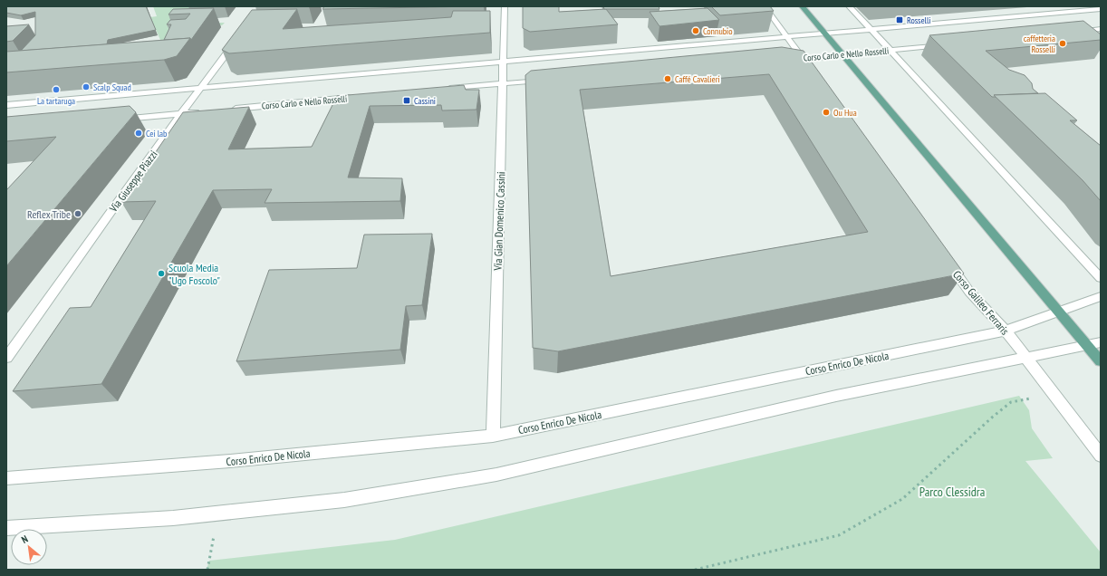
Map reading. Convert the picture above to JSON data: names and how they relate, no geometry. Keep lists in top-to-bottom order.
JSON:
{
  "streets": {
    "street": [
      "Corso Carlo e Nello Rosselli",
      "Via Giuseppe Piazzi",
      "Via Gian Domenico Cassini",
      "Corso Galileo Ferraris",
      "Corso Enrico De Nicola"
    ]
  },
  "crossings": [
    ["Via Gian Domenico Cassini", "Corso Enrico De Nicola"],
    ["Corso Galileo Ferraris", "Corso Enrico De Nicola"]
  ],
  "parks": ["Parco Clessidra"],
  "places": {
    "transit": ["Rosselli", "Cassini"],
    "other": [
      "Connubio",
      "caffetteria Rosselli",
      "Caffé Cavalieri",
      "Scalp Squad",
      "La tartaruga",
      "Ou Hua",
      "Cei lab",
      "Reflex Tribe",
      "Scuola Media \"Ugo Foscolo\""
    ]
  },
  "north": "top left"
}
